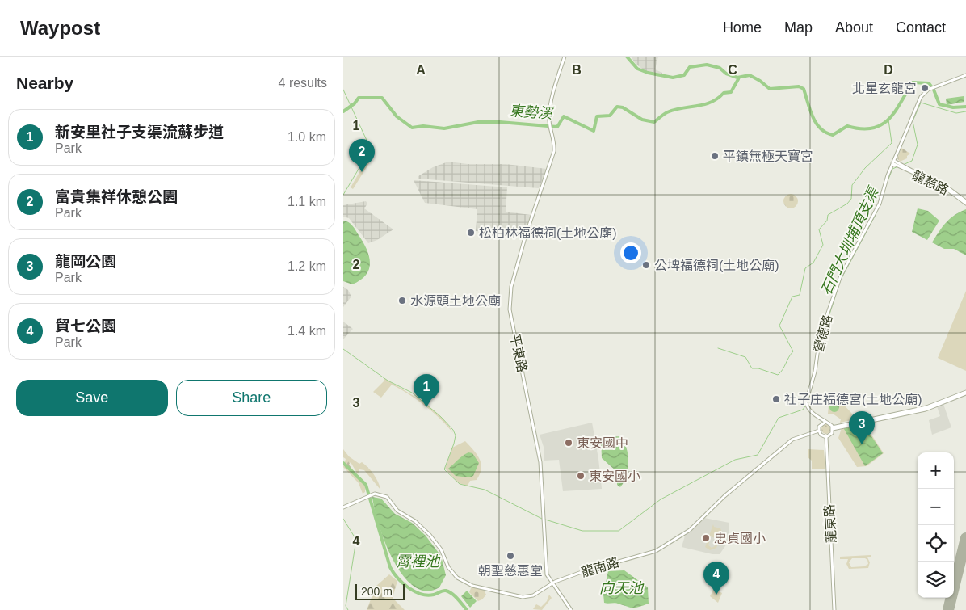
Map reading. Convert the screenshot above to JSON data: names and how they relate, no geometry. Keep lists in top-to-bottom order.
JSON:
{
  "streets": {
    "street": [
      "龍慈路",
      "營德路",
      "平東路",
      "龍東路",
      "龍南路"
    ]
  },
  "crossings": [
    ["龍慈路", "營德路"],
    ["營德路", "龍東路"],
    ["營德路", "龍南路"],
    ["平東路", "龍南路"],
    ["龍東路", "龍南路"]
  ],
  "water": [
    "東勢溪",
    "石門大圳埔頂支渠",
    "霄裡池",
    "向天池"
  ],
  "places": [
    "北星玄龍宮",
    "平鎮無極天寶宮",
    "松柏林福德祠(土地公廟)",
    "公埤福德祠(土地公廟)",
    "水源頭土地公廟",
    "社子庄福德宮(土地公廟)",
    "東安國中",
    "東安國小",
    "忠貞國小",
    "朝聖慈惠堂"
  ],
  "scale_bar": "200 m",
  "page": {
    "header": "Waypost",
    "nav": [
      "Home",
      "Map",
      "About",
      "Contact"
    ],
    "heading": ["Nearby", "4 results"],
    "list": [
      {
        "mark": "1",
        "name": "新安里社子支渠流蘇步道",
        "note": "Park",
        "value": "1.0 km"
      },
      {
        "mark": "2",
        "name": "富貴集祥休憩公園",
        "note": "Park",
        "value": "1.1 km"
      },
      {
        "mark": "3",
        "name": "龍岡公園",
        "note": "Park",
        "value": "1.2 km"
      },
      {
        "mark": "4",
        "name": "貿七公園",
        "note": "Park",
        "value": "1.4 km"
      }
    ],
    "pins": [
      "2",
      "1",
      "3",
      "4"
    ],
    "buttons": ["Save", "Share"],
    "map_buttons": ["+", "−"],
    "scale": "200 m"
  },
  "grid": {
    "columns": [
      "A",
      "B",
      "C",
      "D"
    ],
    "rows": [
      "1",
      "2",
      "3",
      "4"
    ]
  }
}
